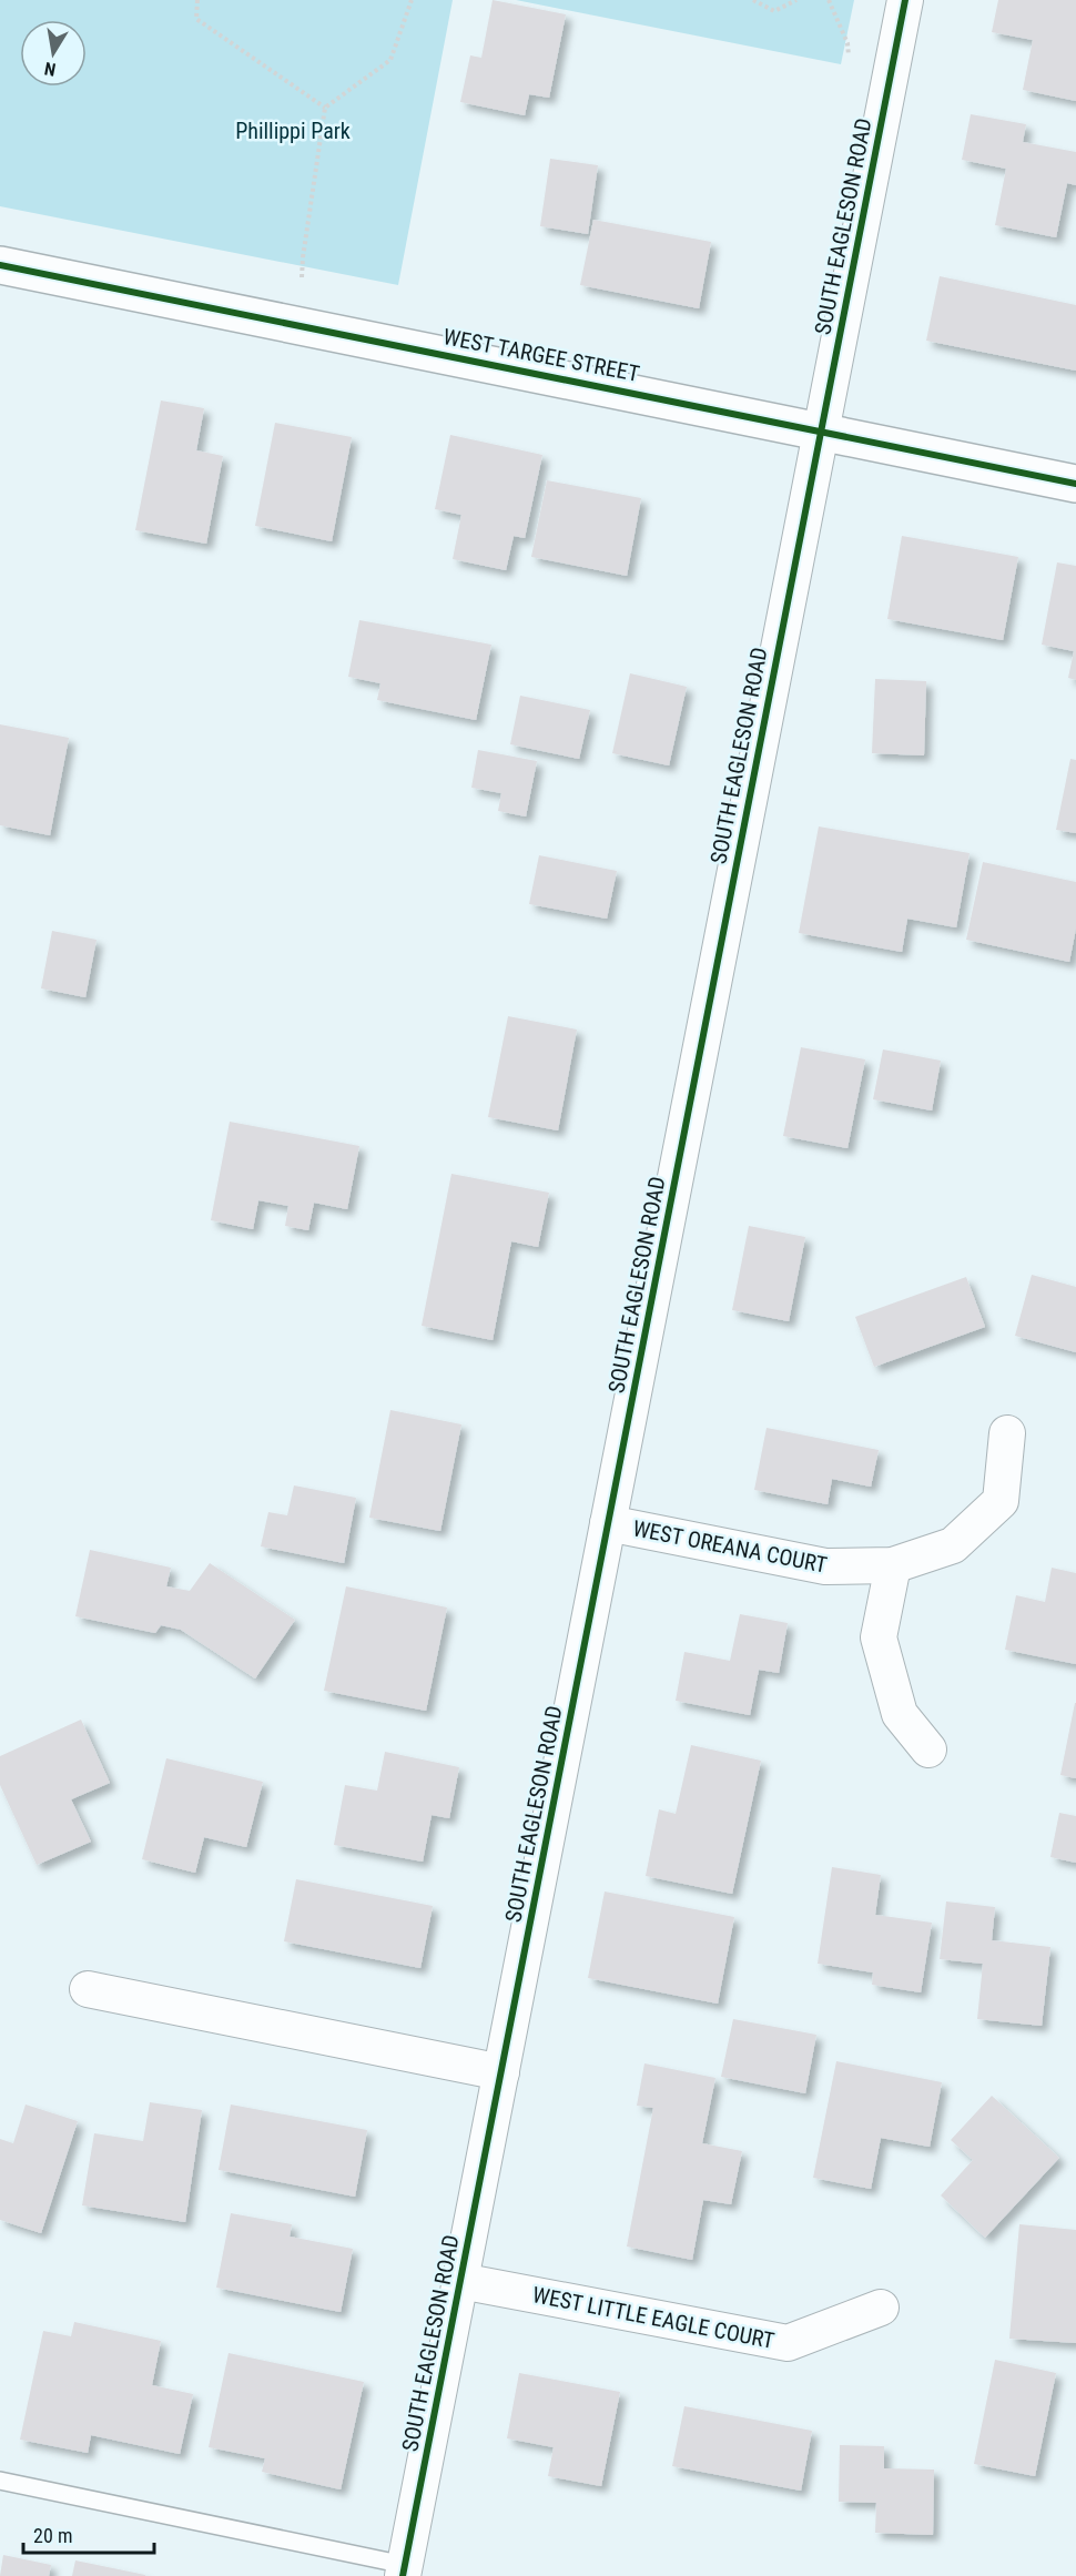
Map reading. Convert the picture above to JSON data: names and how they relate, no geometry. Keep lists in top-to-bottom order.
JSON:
{
  "streets": {
    "street": [
      "SOUTH EAGLESON ROAD",
      "WEST TARGEE STREET",
      "WEST OREANA COURT",
      "WEST LITTLE EAGLE COURT"
    ]
  },
  "crossings": [
    ["SOUTH EAGLESON ROAD", "WEST TARGEE STREET"],
    ["SOUTH EAGLESON ROAD", "WEST OREANA COURT"],
    ["SOUTH EAGLESON ROAD", "WEST LITTLE EAGLE COURT"]
  ],
  "parks": ["Phillippi Park"],
  "scale_bar": "20 m",
  "north": "bottom"
}
